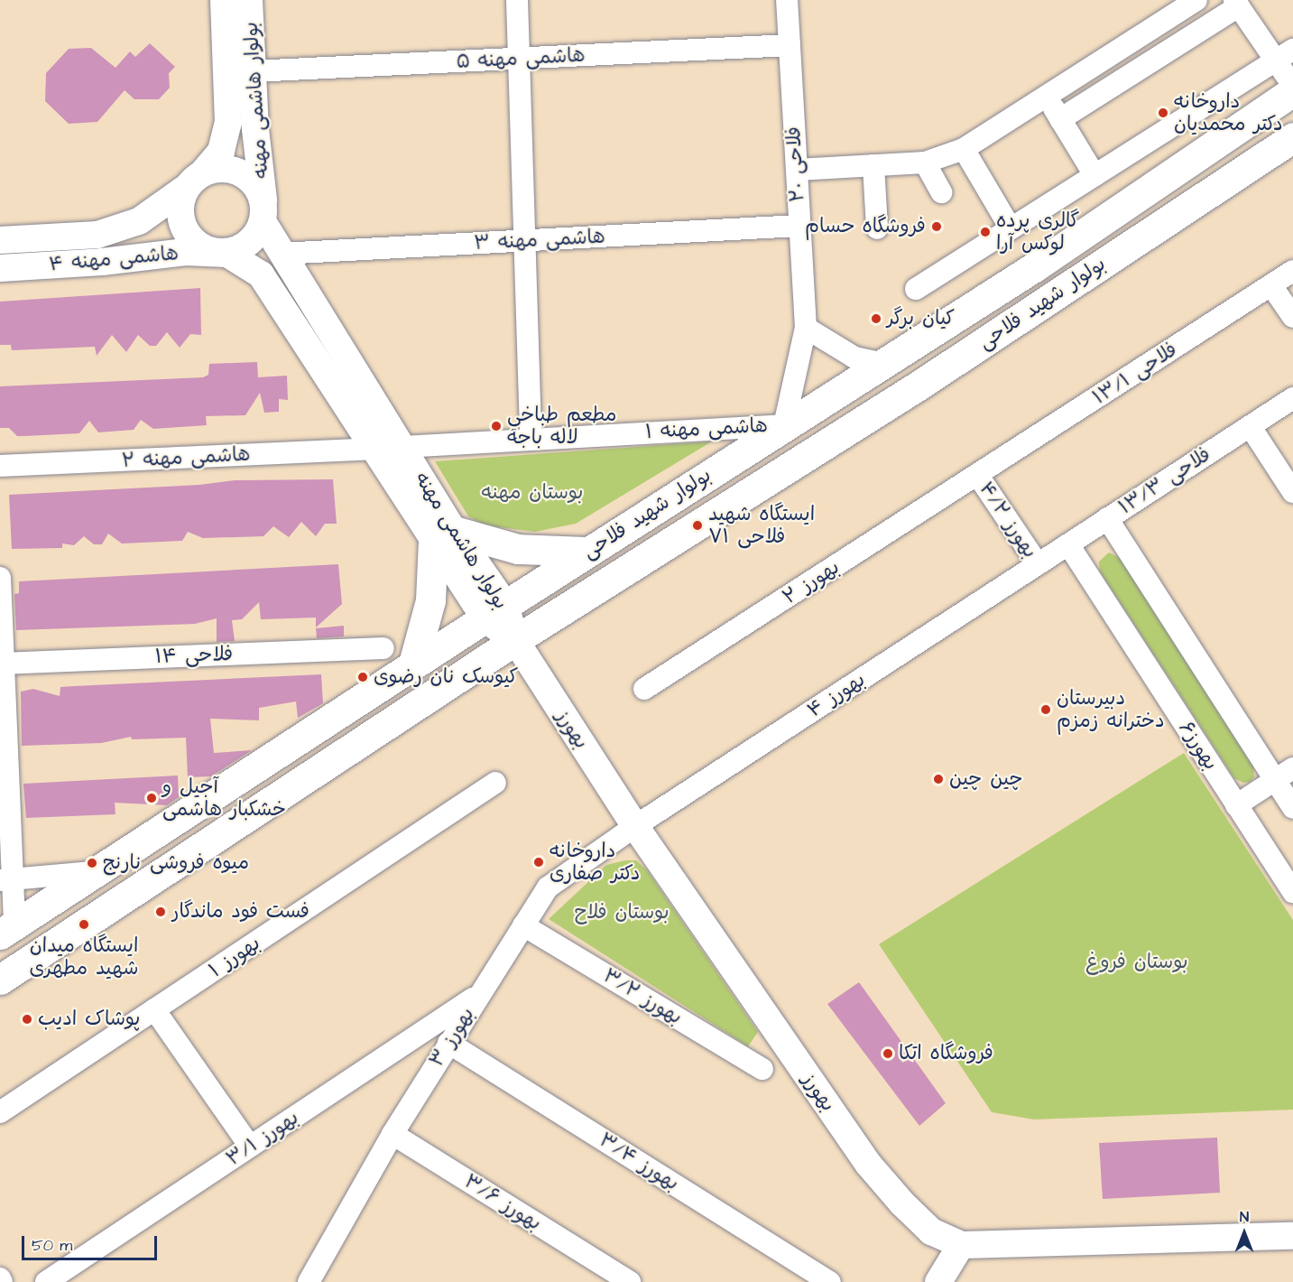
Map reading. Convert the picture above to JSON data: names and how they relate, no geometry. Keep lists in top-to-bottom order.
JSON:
{
  "streets": {
    "main road": ["بولوار شهید فلاحی"],
    "street": [
      "هاشمی مهنه ۵",
      "بولوار هاشمی مهنه",
      "فلاحی ۲۰",
      "هاشمی مهنه ۳",
      "هاشمی مهنه ۴",
      "فلاحی ۱۳/۱",
      "هاشمی مهنه ۱",
      "هاشمی مهنه ۲",
      "فلاحی ۱۳/۳",
      "بهورز ۴/۲",
      "بهورز ۲",
      "فلاحی ۱۴",
      "بهورز ۴",
      "بهورز",
      "بهورز۶",
      "بهورز ۱",
      "بهورز ۳/۲",
      "بهورز ۳",
      "بهورز ۳/۱",
      "بهورز ۳/۴",
      "بهورز ۳/۶"
    ]
  },
  "crossings": [
    ["هاشمی مهنه ۵", "بولوار هاشمی مهنه"],
    ["هاشمی مهنه ۵", "فلاحی ۲۰"],
    ["بولوار هاشمی مهنه", "هاشمی مهنه ۳"],
    ["بولوار هاشمی مهنه", "هاشمی مهنه ۴"],
    ["بولوار هاشمی مهنه", "بولوار شهید فلاحی"],
    ["بولوار هاشمی مهنه", "هاشمی مهنه ۱"],
    ["بولوار هاشمی مهنه", "هاشمی مهنه ۲"],
    ["بولوار هاشمی مهنه", "بهورز"],
    ["فلاحی ۲۰", "هاشمی مهنه ۳"],
    ["فلاحی ۲۰", "بولوار شهید فلاحی"],
    ["فلاحی ۲۰", "هاشمی مهنه ۱"],
    ["بولوار شهید فلاحی", "هاشمی مهنه ۱"],
    ["بولوار شهید فلاحی", "بهورز"],
    ["فلاحی ۱۳/۱", "بهورز ۴/۲"],
    ["فلاحی ۱۳/۱", "بهورز ۲"],
    ["فلاحی ۱۳/۳", "بهورز ۴/۲"],
    ["فلاحی ۱۳/۳", "بهورز ۴"],
    ["فلاحی ۱۳/۳", "بهورز۶"],
    ["بهورز ۴/۲", "بهورز ۲"],
    ["بهورز ۴/۲", "بهورز ۴"],
    ["بهورز ۴", "بهورز"],
    ["بهورز ۴", "بهورز ۳"],
    ["بهورز", "بهورز ۳"],
    ["بهورز ۳/۲", "بهورز ۳"],
    ["بهورز ۳", "بهورز ۳/۱"],
    ["بهورز ۳", "بهورز ۳/۴"],
    ["بهورز ۳", "بهورز ۳/۶"]
  ],
  "parks": ["بوستان مهنه", "بوستان فلاح", "بوستان فروغ"],
  "places": [
    "داروخانه دکتر محمدیان",
    "فروشگاه حسام",
    "گالری پرده لوکس آرا",
    "کیان برگر",
    "مطعم طباخي لاله باجه",
    "ایستگاه شهید فلاحی ۷۱",
    "کیوسک نان رضوی",
    "دبیرستان دخترانه زمزم",
    "چین چین",
    "آجیل و خشکبار هاشمی",
    "داروخانه دکتر صفاری",
    "میوه فروشی نارنج",
    "فست فود ماندگار",
    "ایستگاه میدان شهید مطهری",
    "پوشاک ادیب",
    "فروشگاه اتکا"
  ],
  "scale_bar": "50 m",
  "north": "top"
}
